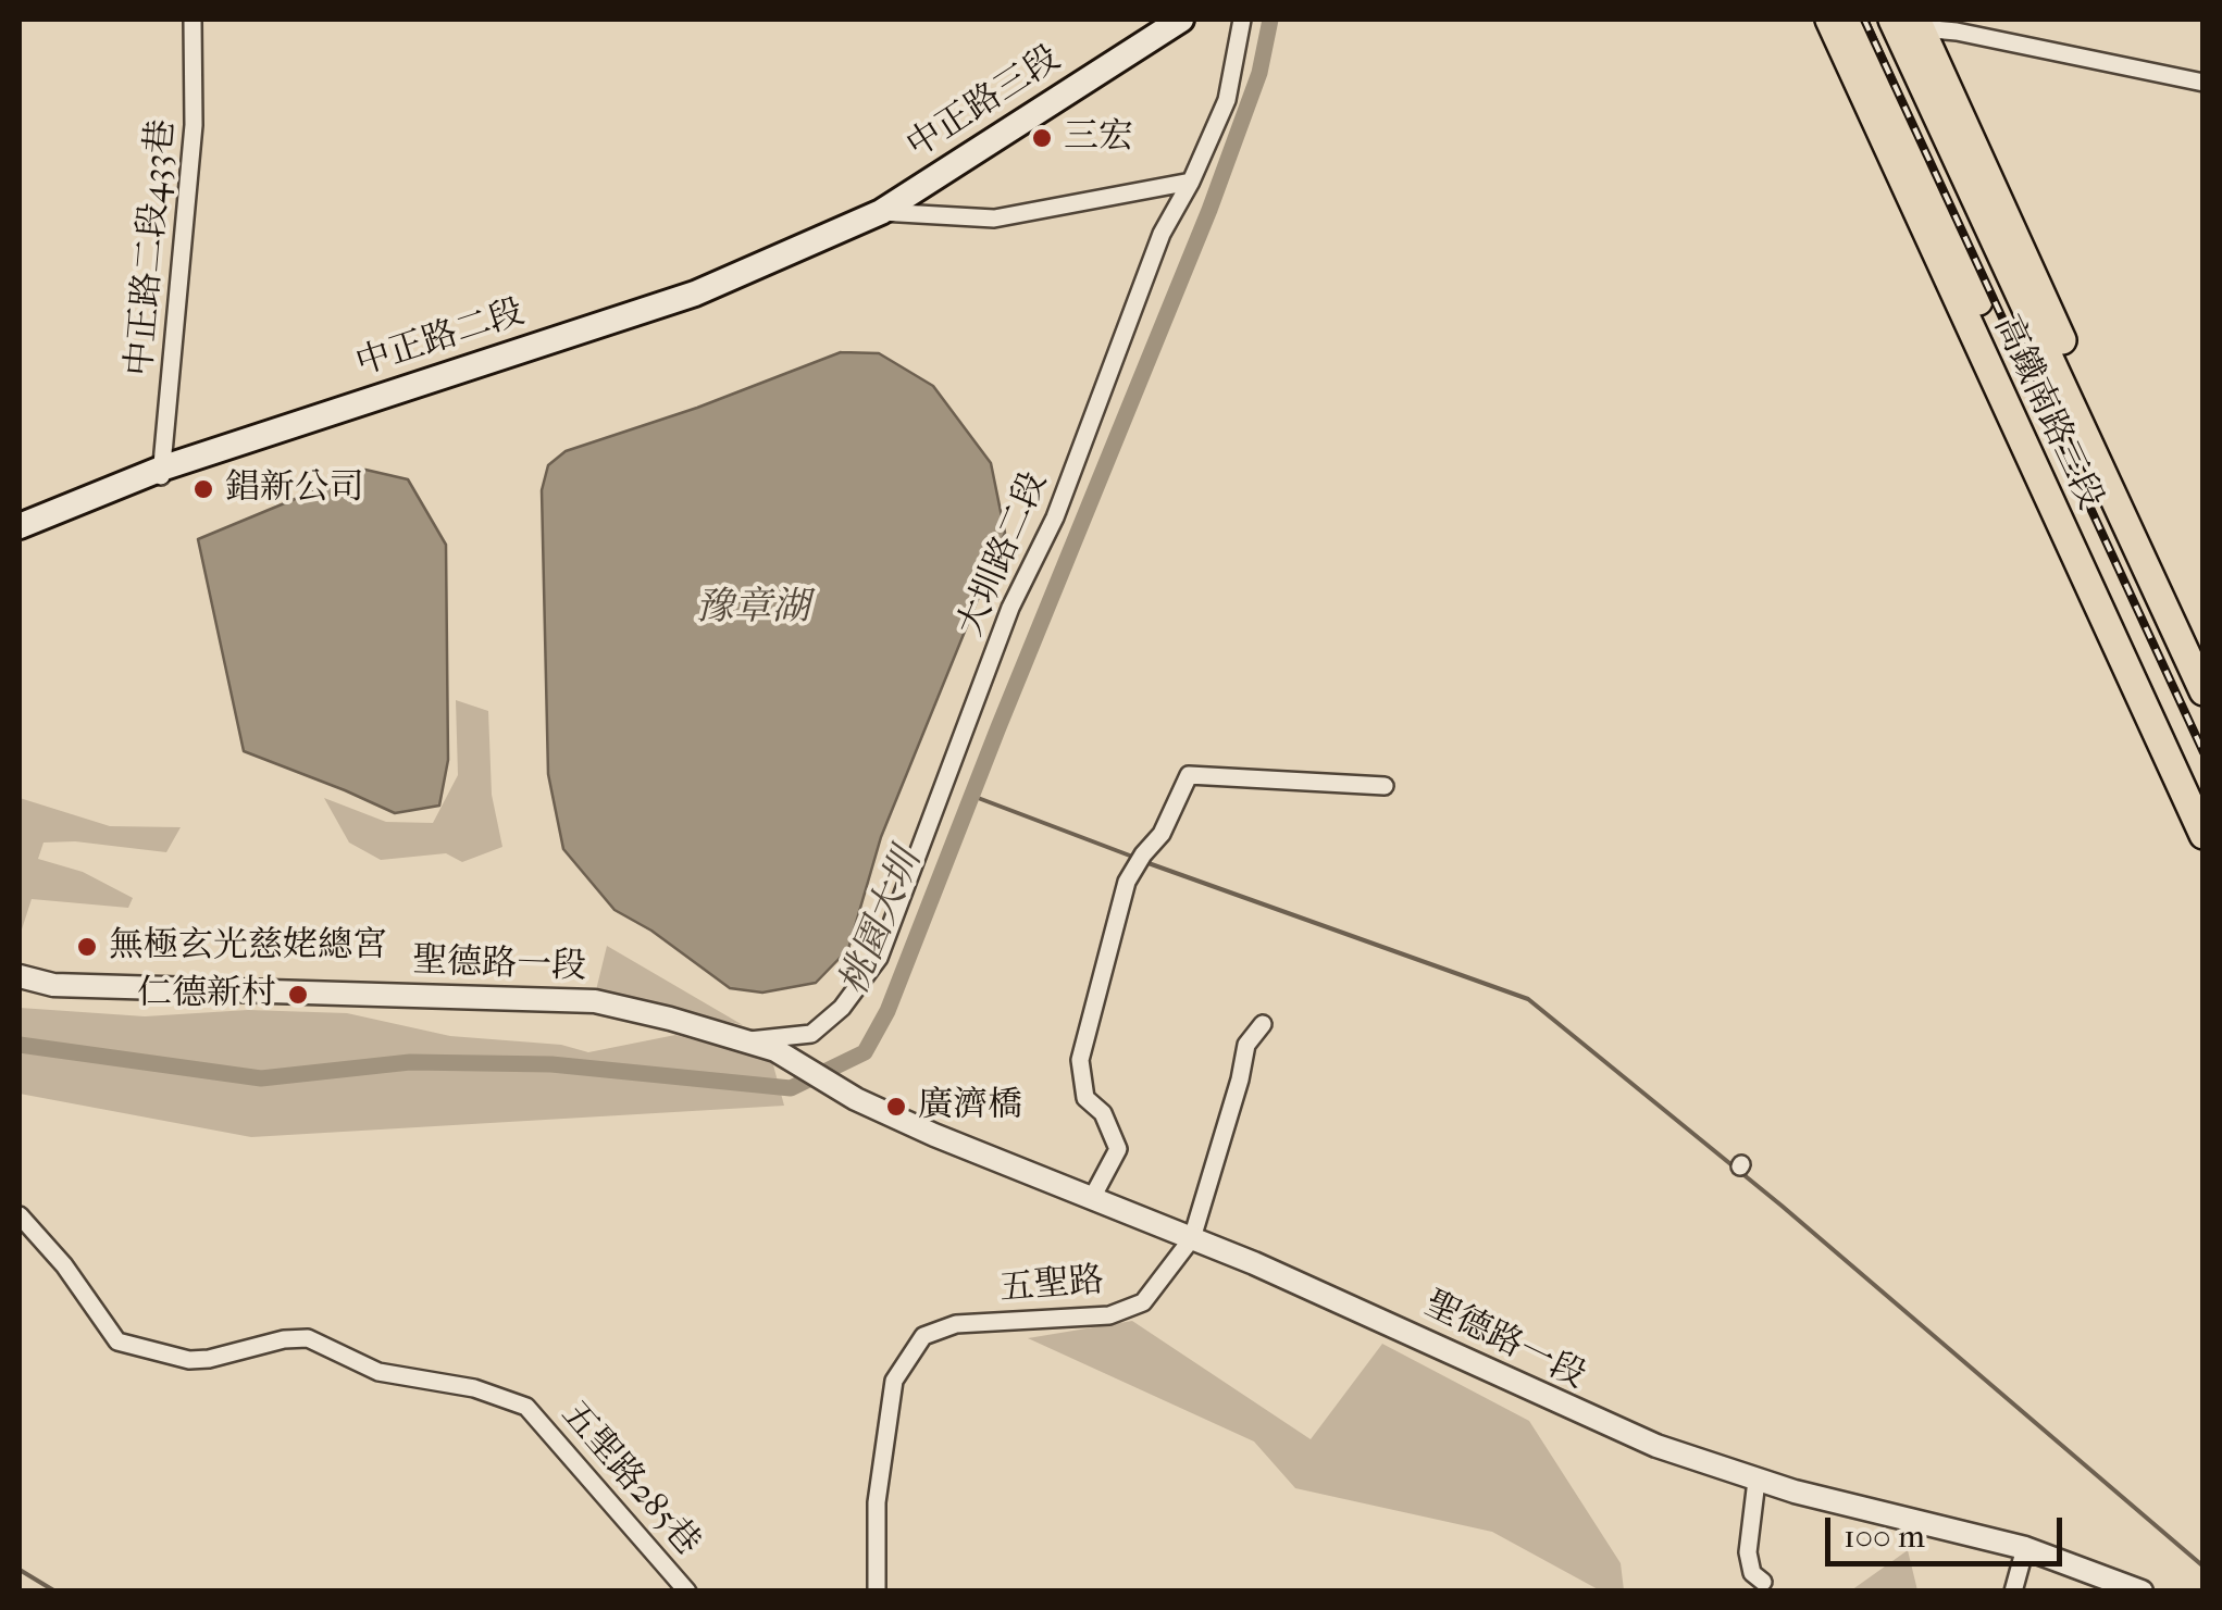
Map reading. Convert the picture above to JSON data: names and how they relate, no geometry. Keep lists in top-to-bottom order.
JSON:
{
  "streets": {
    "main road": ["中正路三段", "中正路二段", "高鐵南路三段"],
    "street": [
      "中正路二段433巷",
      "大圳路二段",
      "聖德路一段",
      "五聖路",
      "五聖路285巷"
    ]
  },
  "crossings": [
    ["中正路三段", "中正路二段"],
    ["中正路二段433巷", "中正路二段"],
    ["大圳路二段", "聖德路一段"],
    ["聖德路一段", "五聖路"]
  ],
  "water": ["豫章湖", "桃園大圳"],
  "places": [
    "三宏",
    "錩新公司",
    "無極玄光慈姥總宮",
    "仁德新村",
    "廣濟橋"
  ],
  "scale_bar": "100 m"
}
